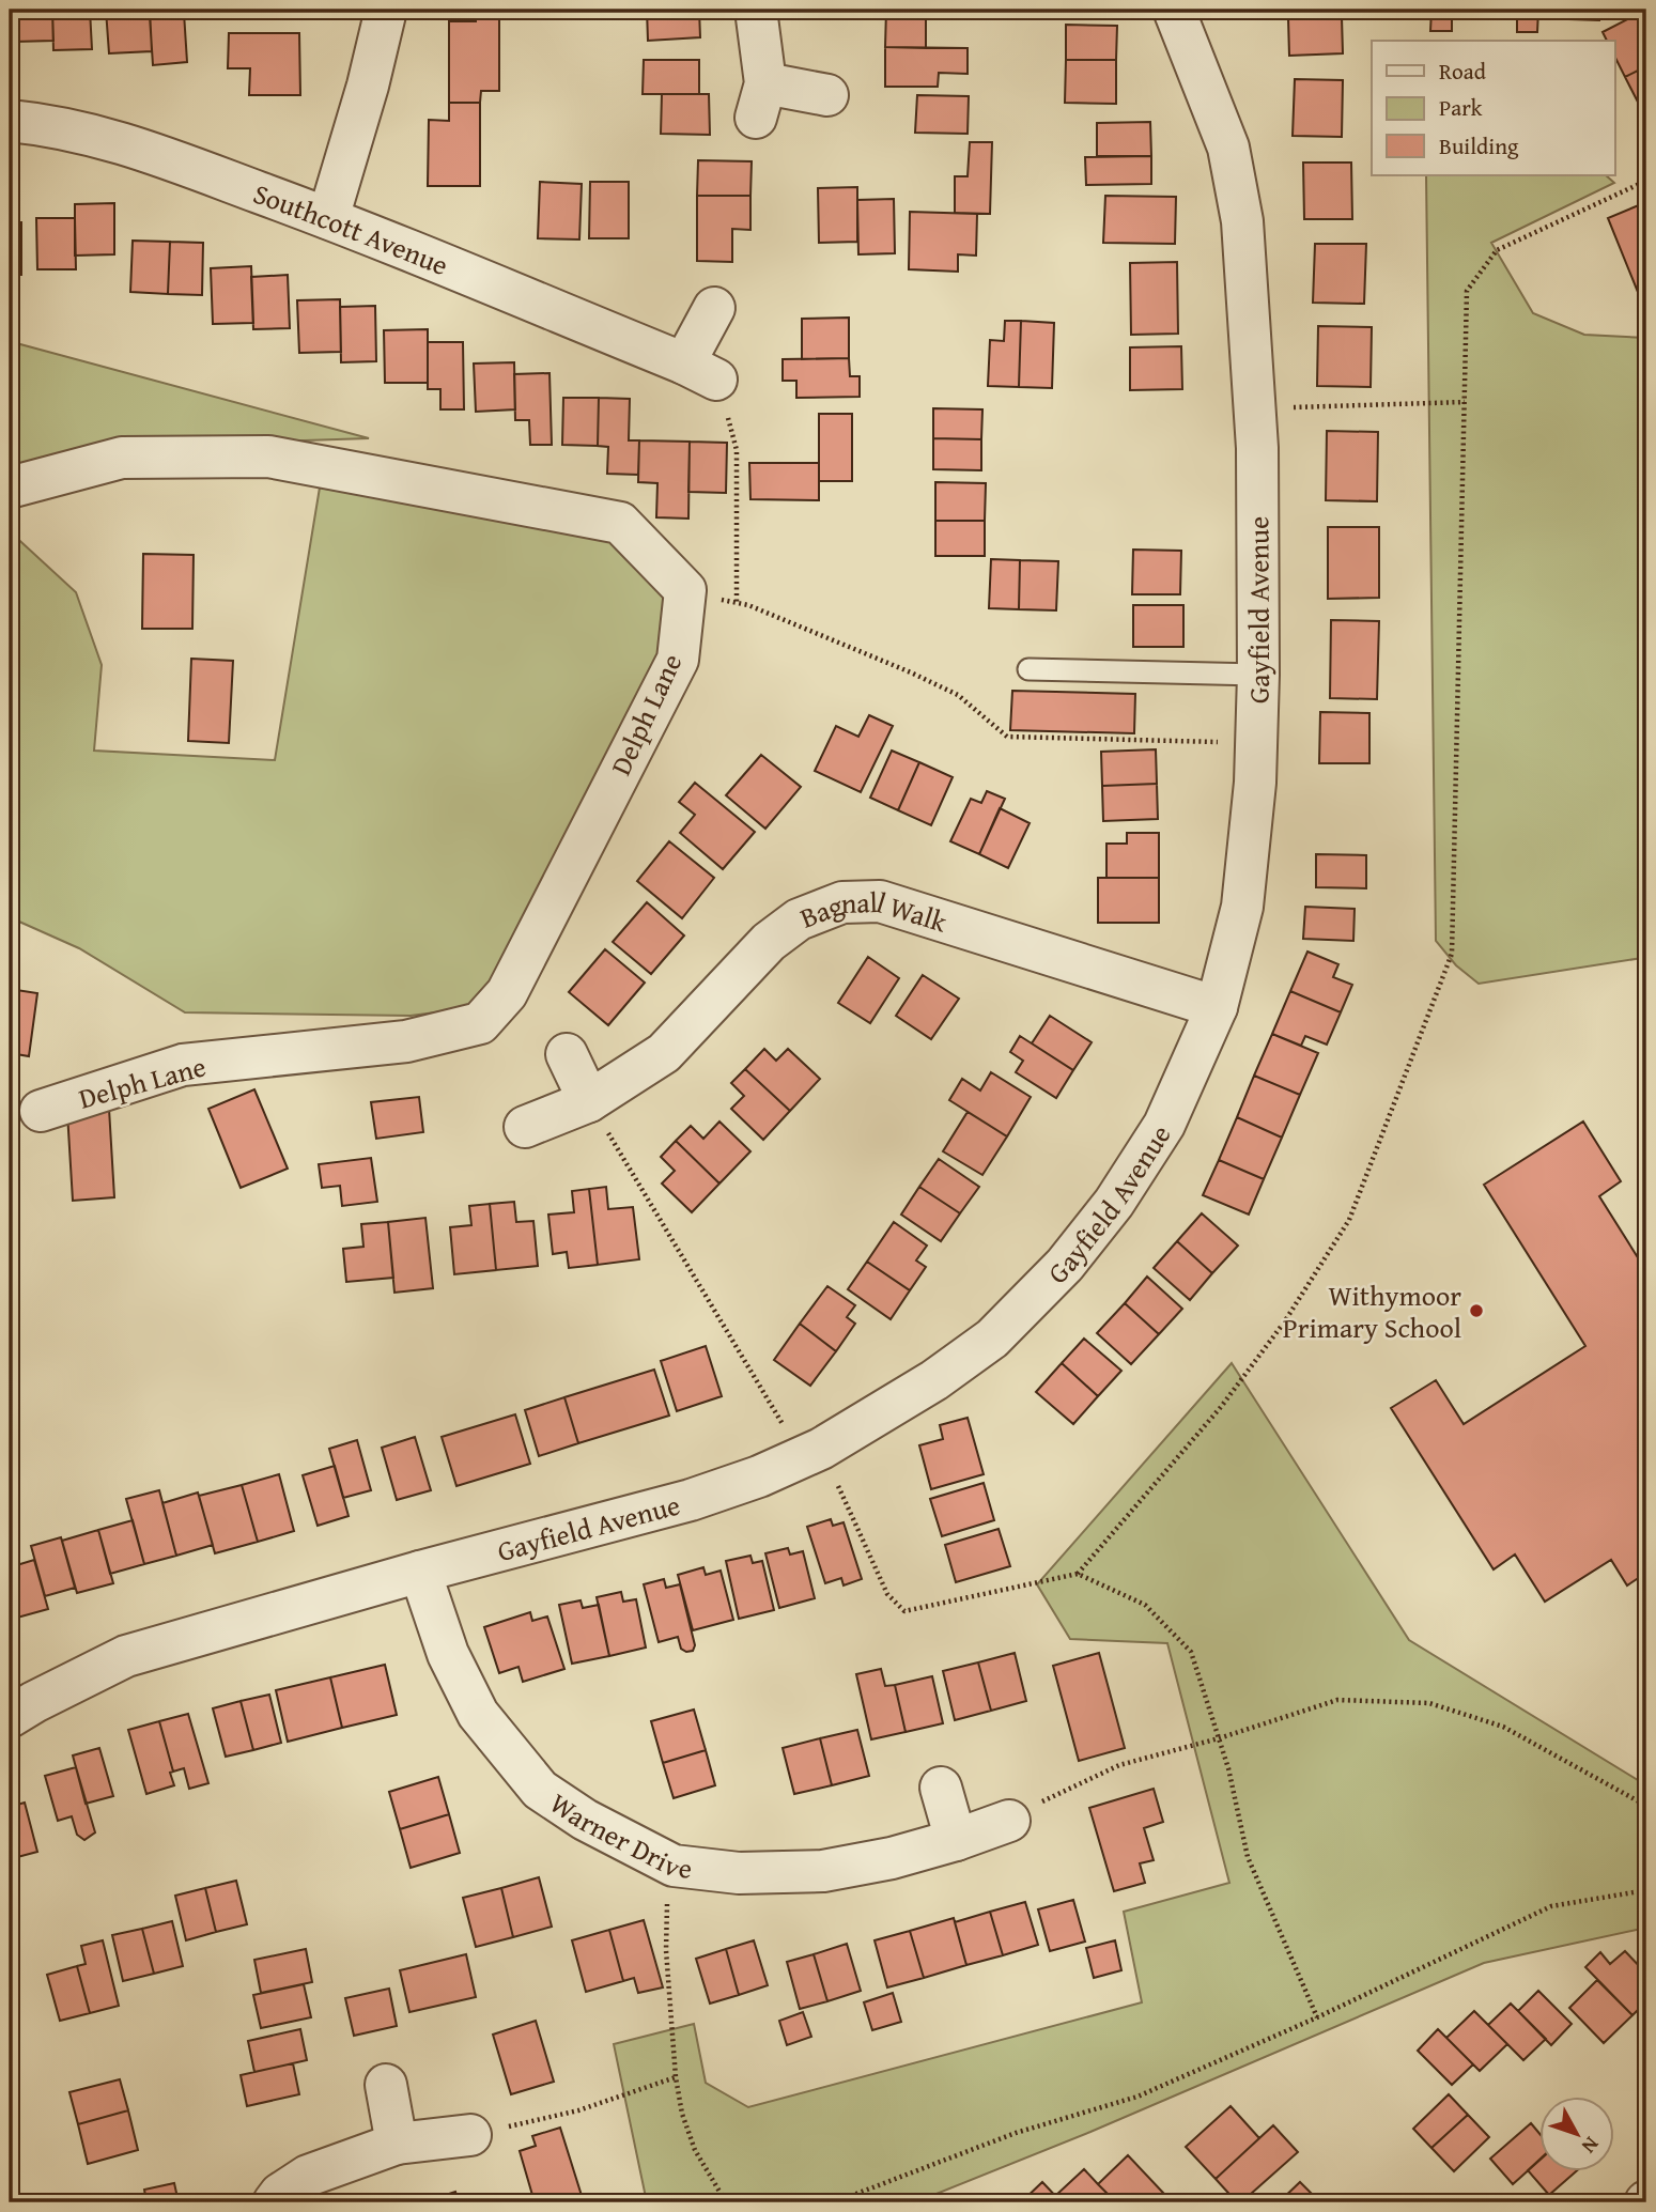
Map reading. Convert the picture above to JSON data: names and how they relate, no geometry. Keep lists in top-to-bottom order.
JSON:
{
  "streets": {
    "street": [
      "Southcott Avenue",
      "Gayfield Avenue",
      "Delph Lane",
      "Bagnall Walk",
      "Warner Drive"
    ]
  },
  "crossings": [
    ["Gayfield Avenue", "Bagnall Walk"],
    ["Gayfield Avenue", "Warner Drive"]
  ],
  "places": ["Withymoor Primary School"],
  "legend": ["Road", "Park", "Building"],
  "north": "bottom right"
}
